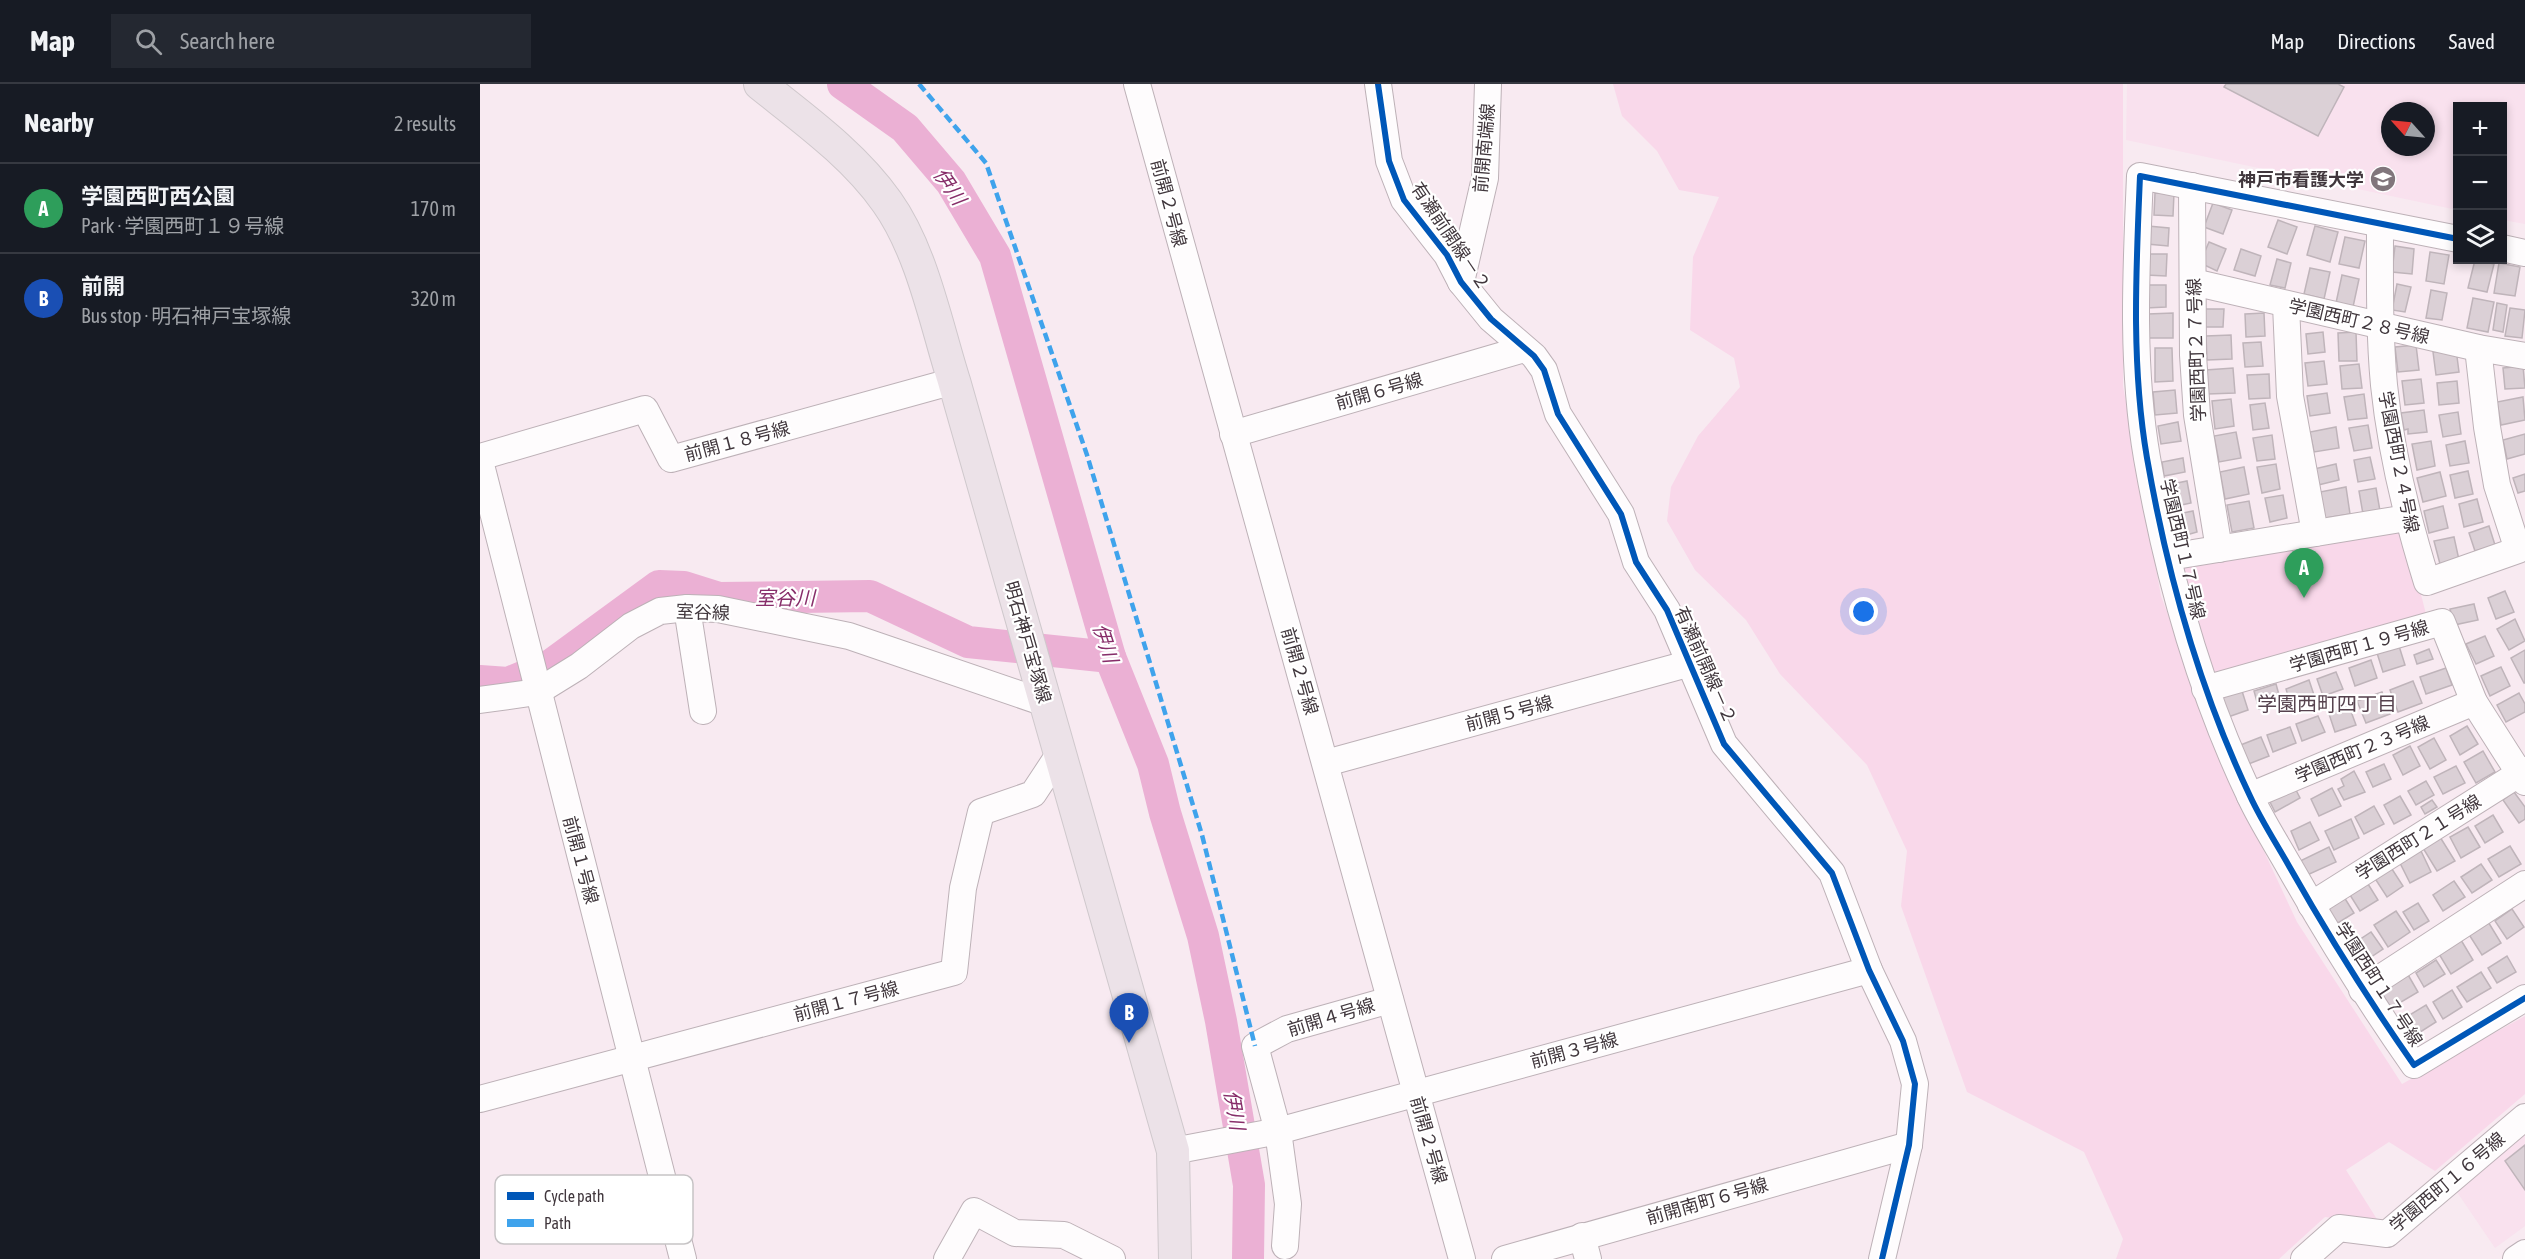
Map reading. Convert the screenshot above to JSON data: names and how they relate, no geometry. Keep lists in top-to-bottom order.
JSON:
{
  "streets": {
    "main road": ["明石神戸宝塚線"],
    "street": [
      "前開南端線",
      "前開２号線",
      "有瀬前開線－２",
      "学園西町２８号線",
      "学園西町２７号線",
      "前開６号線",
      "前開１８号線",
      "学園西町２４号線",
      "学園西町１７号線",
      "室谷線",
      "学園西町１９号線",
      "前開５号線",
      "学園西町２３号線",
      "学園西町２１号線",
      "前開１号線",
      "前開１７号線",
      "前開４号線",
      "前開３号線",
      "学園西町１６号線",
      "前開南町６号線"
    ]
  },
  "crossings": [
    ["前開南端線", "有瀬前開線－２"],
    ["前開２号線", "前開６号線"],
    ["前開２号線", "前開５号線"],
    ["前開２号線", "前開４号線"],
    ["前開２号線", "前開３号線"],
    ["有瀬前開線－２", "前開６号線"],
    ["有瀬前開線－２", "前開５号線"],
    ["有瀬前開線－２", "前開３号線"],
    ["有瀬前開線－２", "前開南町６号線"],
    ["学園西町２８号線", "学園西町２７号線"],
    ["学園西町２８号線", "学園西町２４号線"],
    ["学園西町２７号線", "学園西町１７号線"],
    ["前開１８号線", "明石神戸宝塚線"],
    ["前開１８号線", "前開１号線"],
    ["学園西町２４号線", "学園西町１７号線"],
    ["学園西町１７号線", "学園西町１９号線"],
    ["学園西町１７号線", "学園西町２３号線"],
    ["学園西町１７号線", "学園西町２１号線"],
    ["室谷線", "明石神戸宝塚線"],
    ["室谷線", "前開１号線"],
    ["明石神戸宝塚線", "前開１７号線"],
    ["明石神戸宝塚線", "前開３号線"],
    ["学園西町１９号線", "学園西町２３号線"],
    ["学園西町１９号線", "学園西町２１号線"],
    ["前開１号線", "前開１７号線"],
    ["前開４号線", "前開３号線"]
  ],
  "districts": ["学園西町四丁目"],
  "water": ["伊川", "室谷川"],
  "places": {
    "school or university": ["神戸市看護大学"]
  },
  "legend": ["Cycle path", "Path"],
  "north": "top left",
  "page": {
    "header": "Map",
    "search": "Search here",
    "nav": ["Map", "Directions", "Saved"],
    "heading": ["Nearby", "2 results"],
    "map_buttons": ["+", "−"],
    "list": [
      {
        "mark": "A",
        "name": "学園西町西公園",
        "note": "Park · 学園西町１９号線",
        "value": "170 m"
      },
      {
        "mark": "B",
        "name": "前開",
        "note": "Bus stop · 明石神戸宝塚線",
        "value": "320 m"
      }
    ],
    "pins": ["A", "B"]
  }
}
